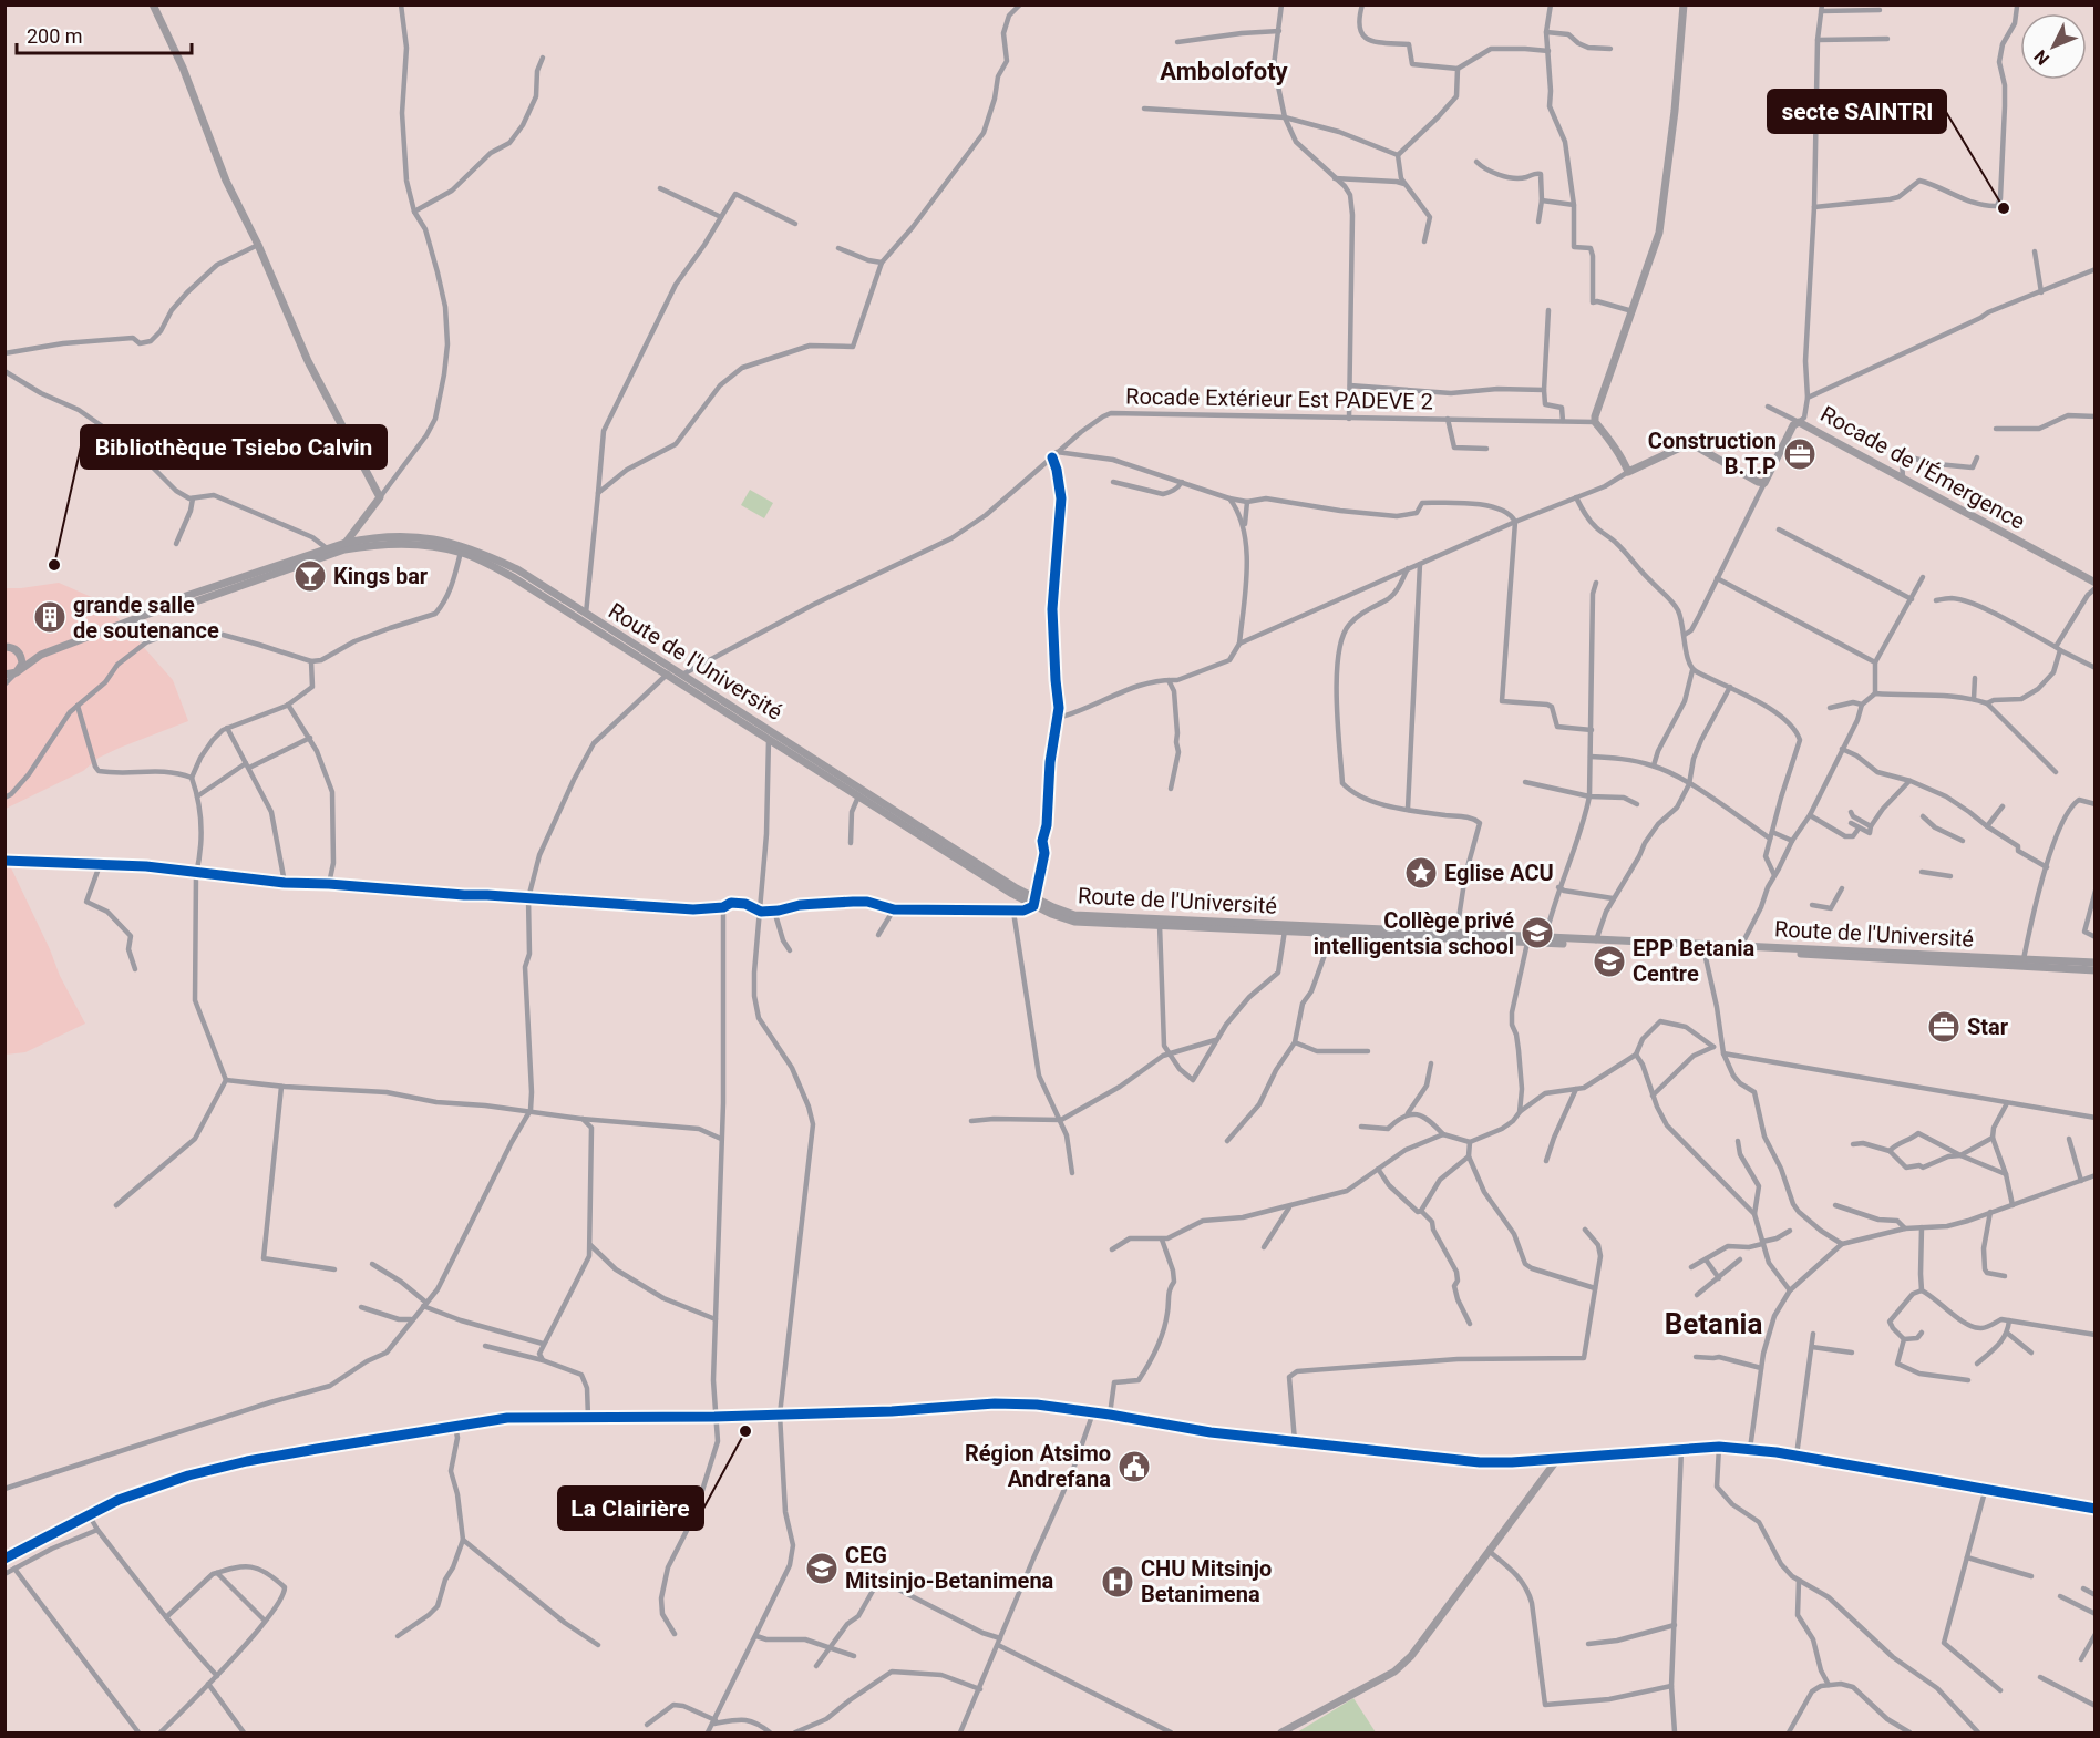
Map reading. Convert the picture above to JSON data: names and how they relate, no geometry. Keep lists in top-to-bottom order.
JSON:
{
  "streets": {
    "main road": ["Rocade de l'Émergence", "Route de l'Université"],
    "street": ["Rocade Extérieur Est PADEVE 2"]
  },
  "crossings": [
    ["Rocade Extérieur Est PADEVE 2", "Route de l'Université"]
  ],
  "districts": ["Ambolofoty", "Betania"],
  "places": {
    "other": ["secte SAINTRI", "Bibliothèque Tsiebo Calvin", "La Clairière"],
    "office": ["Construction B.T.P", "Star"],
    "bar": ["Kings bar"],
    "building": ["grande salle de soutenance"],
    "place": ["Eglise ACU"],
    "school or university": ["Collège privé intelligentsia school", "EPP Betania Centre", "CEG Mitsinjo-Betanimena"],
    "public building": ["Région Atsimo Andrefana"],
    "hospital": ["CHU Mitsinjo Betanimena"]
  },
  "scale_bar": "200 m",
  "north": "bottom left"
}
